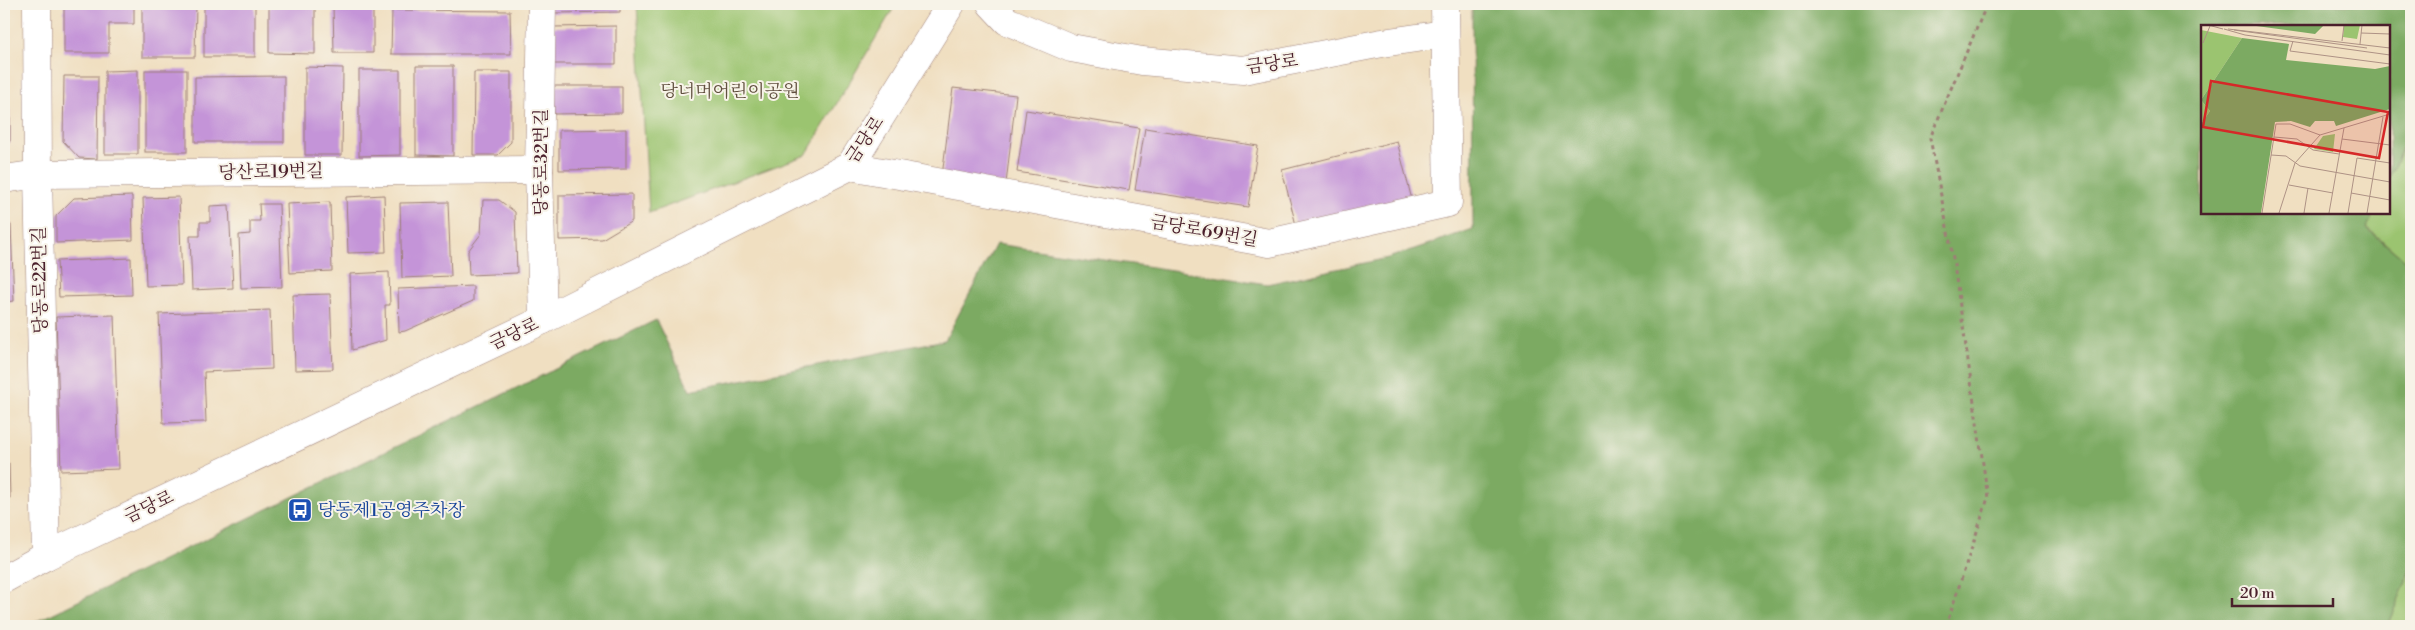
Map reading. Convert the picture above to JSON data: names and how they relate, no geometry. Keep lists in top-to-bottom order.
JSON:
{
  "streets": {
    "street": [
      "금당로",
      "당동로32번길",
      "당산로19번길",
      "금당로69번길",
      "당동로22번길"
    ]
  },
  "crossings": [
    ["금당로", "당동로32번길"],
    ["금당로", "금당로69번길"],
    ["금당로", "당동로22번길"],
    ["당동로32번길", "당산로19번길"],
    ["당산로19번길", "당동로22번길"]
  ],
  "parks": ["당너머어린이공원"],
  "places": {
    "bus stop": ["당동제1공영주차장"]
  },
  "scale_bar": "20 m"
}
